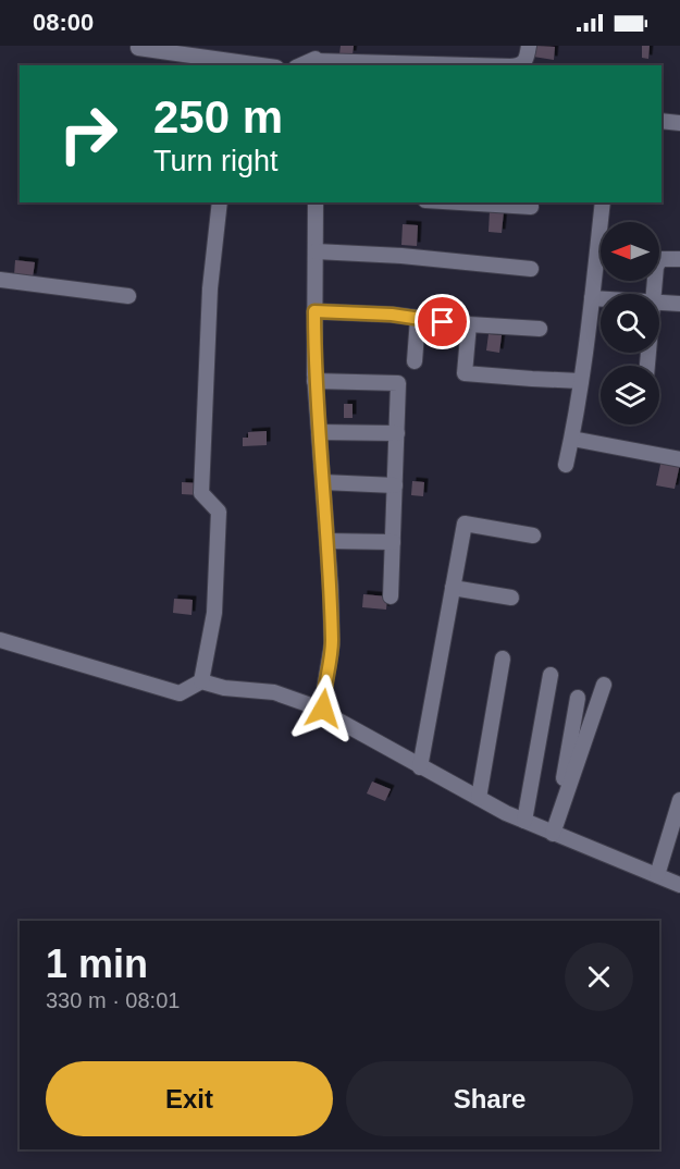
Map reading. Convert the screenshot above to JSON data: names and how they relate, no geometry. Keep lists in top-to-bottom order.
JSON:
{
  "north": "left",
  "page": {
    "status": "08:00",
    "turn": ["250 m", "Turn right"],
    "heading": ["1 min", "330 m · 08:01"],
    "buttons": ["Exit", "Share"]
  }
}
